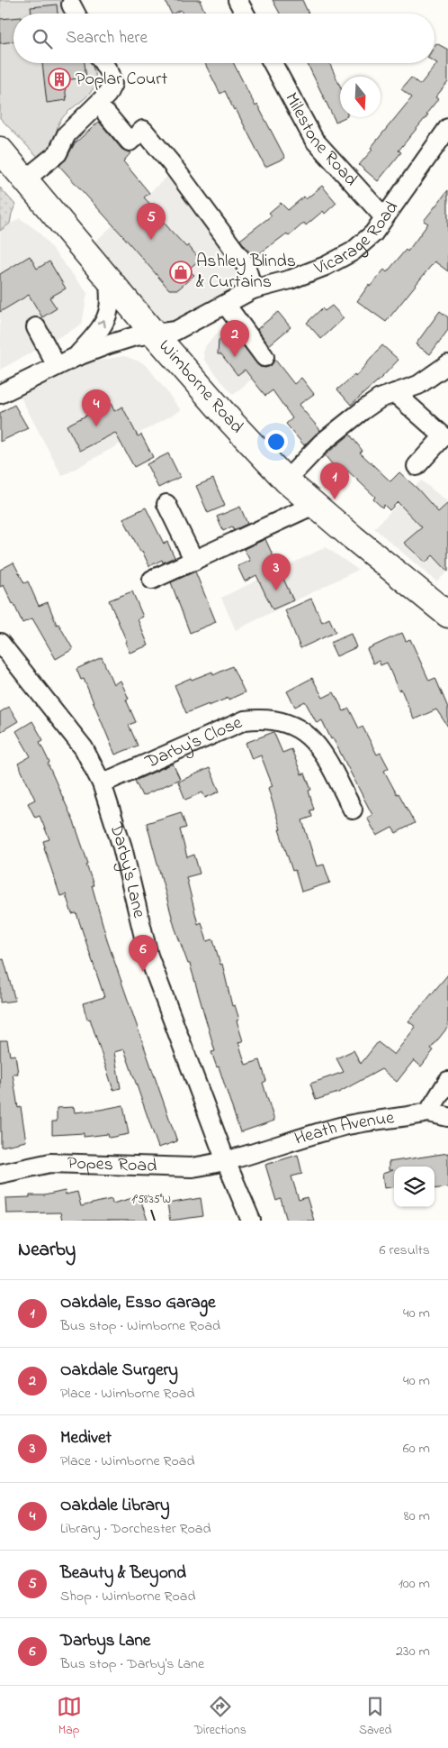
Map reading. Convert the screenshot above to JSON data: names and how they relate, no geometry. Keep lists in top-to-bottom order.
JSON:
{
  "streets": {
    "highway": ["Wimborne Road"],
    "street": [
      "Milestone Road",
      "Vicarage Road",
      "Darby's Close",
      "Darby's Lane",
      "Heath Avenue",
      "Popes Road"
    ]
  },
  "crossings": [
    ["Milestone Road", "Vicarage Road"],
    ["Vicarage Road", "Wimborne Road"],
    ["Darby's Close", "Darby's Lane"],
    ["Darby's Lane", "Heath Avenue"],
    ["Darby's Lane", "Popes Road"],
    ["Heath Avenue", "Popes Road"]
  ],
  "places": {
    "building": ["Poplar Court"],
    "shop": ["Ashley Blinds & Curtains"]
  },
  "north": "bottom",
  "page": {
    "search": "Search here",
    "pins": [
      "5",
      "2",
      "4",
      "1",
      "3",
      "6"
    ],
    "heading": ["Nearby", "6 results"],
    "list": [
      {
        "mark": "1",
        "name": "Oakdale, Esso Garage",
        "note": "Bus stop · Wimborne Road",
        "value": "40 m"
      },
      {
        "mark": "2",
        "name": "Oakdale Surgery",
        "note": "Place · Wimborne Road",
        "value": "40 m"
      },
      {
        "mark": "3",
        "name": "Medivet",
        "note": "Place · Wimborne Road",
        "value": "60 m"
      },
      {
        "mark": "4",
        "name": "Oakdale Library",
        "note": "Library · Dorchester Road",
        "value": "80 m"
      },
      {
        "mark": "5",
        "name": "Beauty & Beyond",
        "note": "Shop · Wimborne Road",
        "value": "100 m"
      },
      {
        "mark": "6",
        "name": "Darbys Lane",
        "note": "Bus stop · Darby's Lane",
        "value": "230 m"
      }
    ],
    "nav": ["Map", "Directions", "Saved"]
  },
  "coordinates": ["1°58'35\"W"]
}
